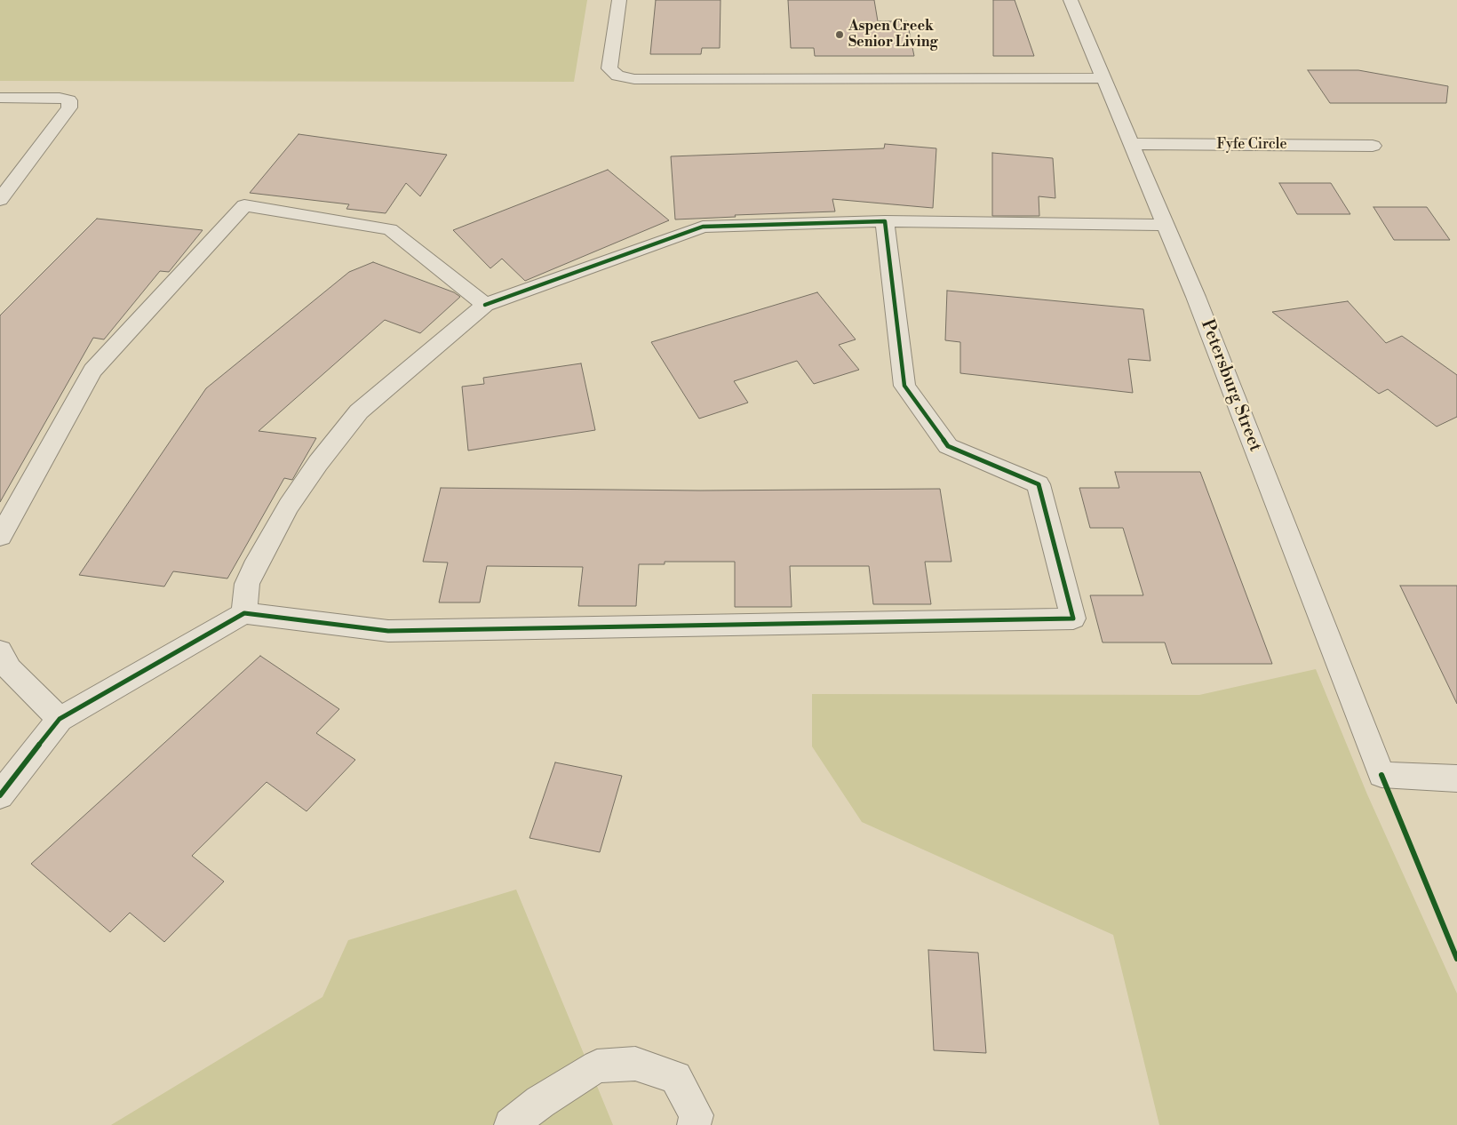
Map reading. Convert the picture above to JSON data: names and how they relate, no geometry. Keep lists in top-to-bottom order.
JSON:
{
  "streets": {
    "street": ["Fyfe Circle", "Petersburg Street"]
  },
  "crossings": [
    ["Fyfe Circle", "Petersburg Street"]
  ],
  "places": ["Aspen Creek Senior Living"]
}
